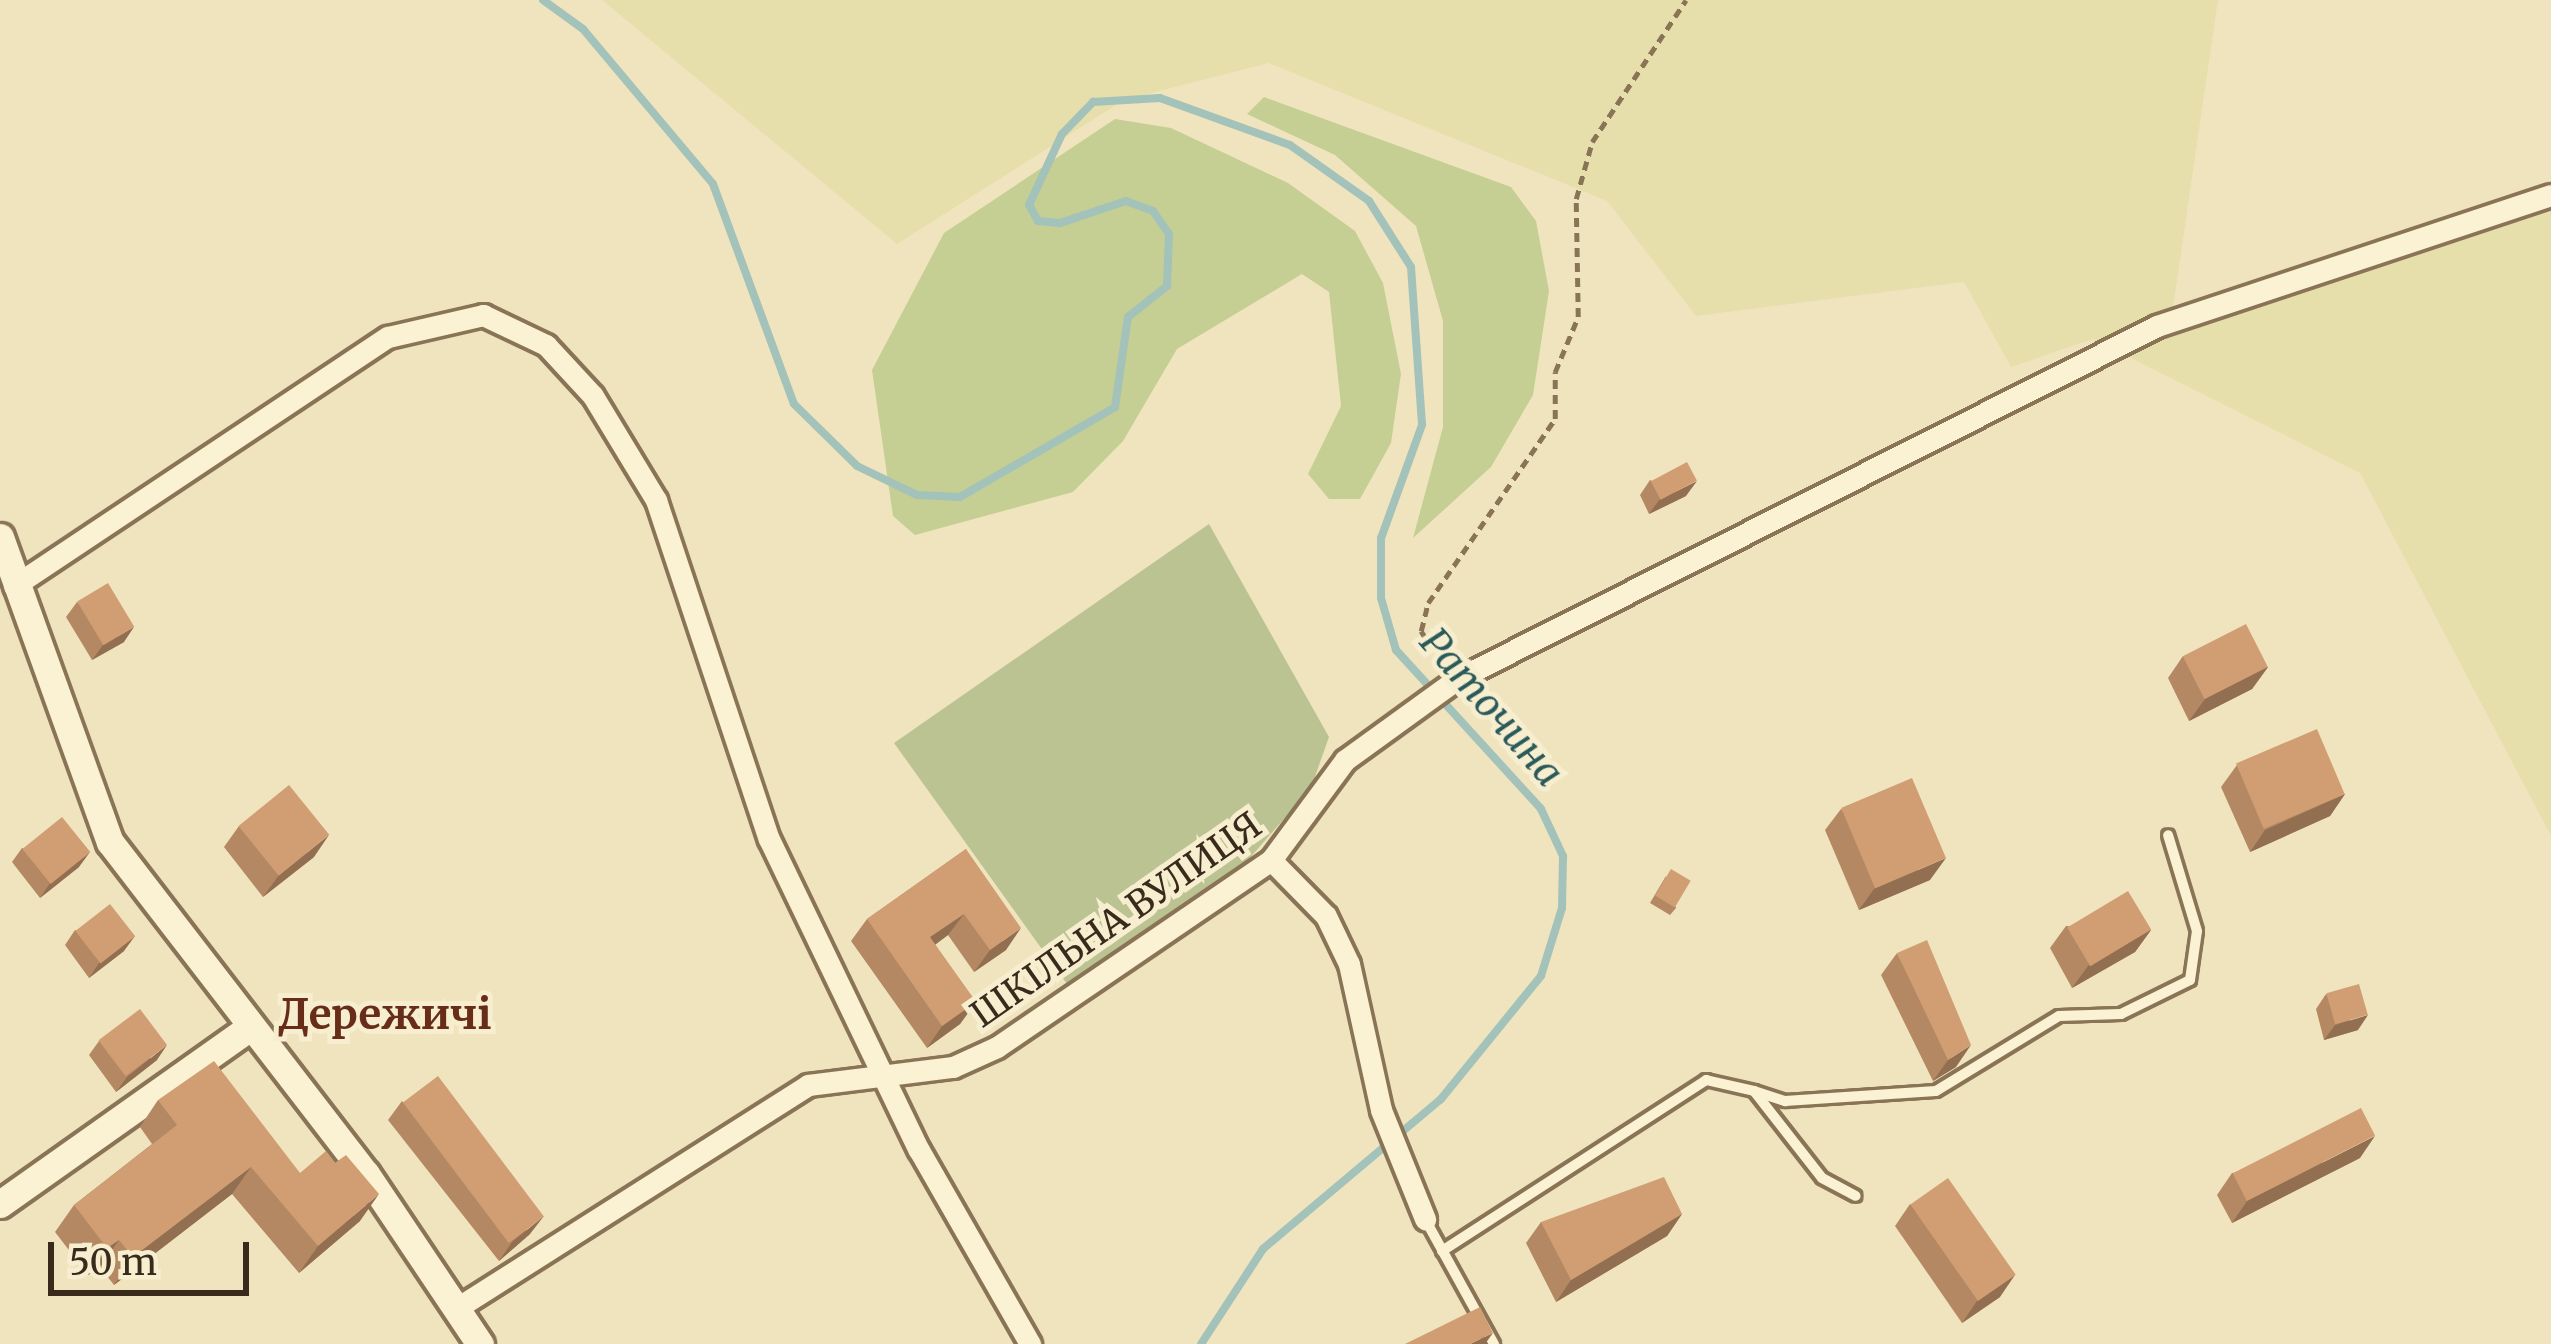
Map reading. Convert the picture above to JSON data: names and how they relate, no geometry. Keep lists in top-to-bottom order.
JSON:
{
  "streets": {
    "street": ["ШКІЛЬНА ВУЛИЦЯ"]
  },
  "districts": ["Дережичі"],
  "water": ["Раточина"],
  "scale_bar": "50 m"
}
